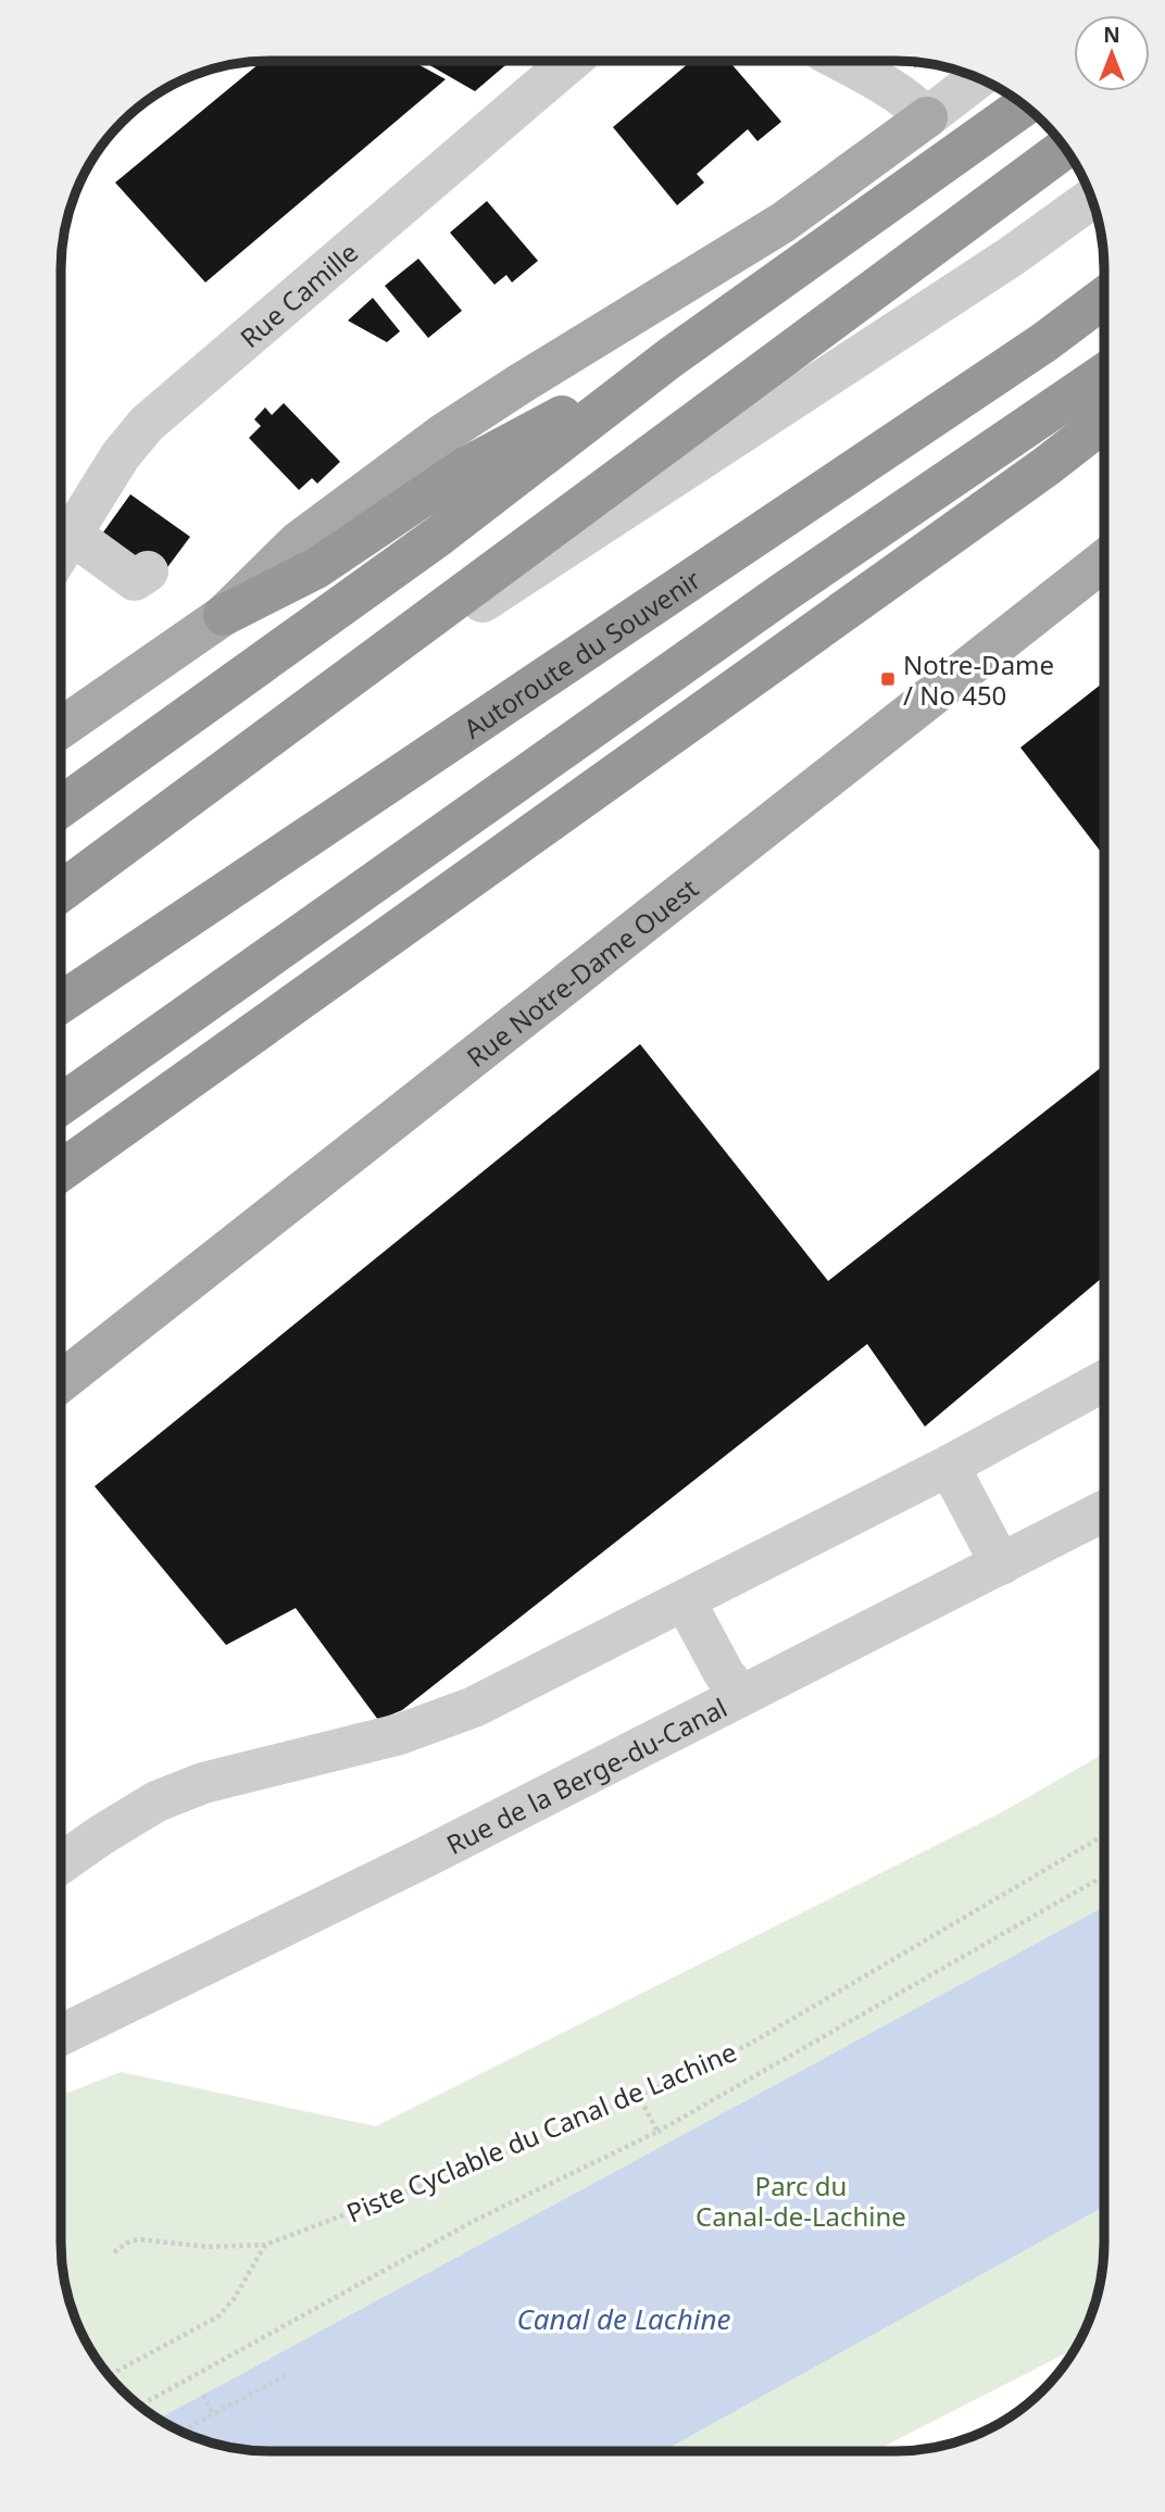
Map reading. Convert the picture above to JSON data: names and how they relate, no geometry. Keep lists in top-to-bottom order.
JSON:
{
  "streets": {
    "highway": ["Autoroute du Souvenir"],
    "main road": ["Rue Notre-Dame Ouest"],
    "street": ["Rue Camille", "Rue de la Berge-du-Canal"],
    "path": ["Piste Cyclable du Canal de Lachine"]
  },
  "water": ["Canal de Lachine"],
  "parks": ["Parc du Canal-de-Lachine"],
  "places": {
    "transit": ["Notre-Dame / No 450"]
  },
  "north": "top"
}
